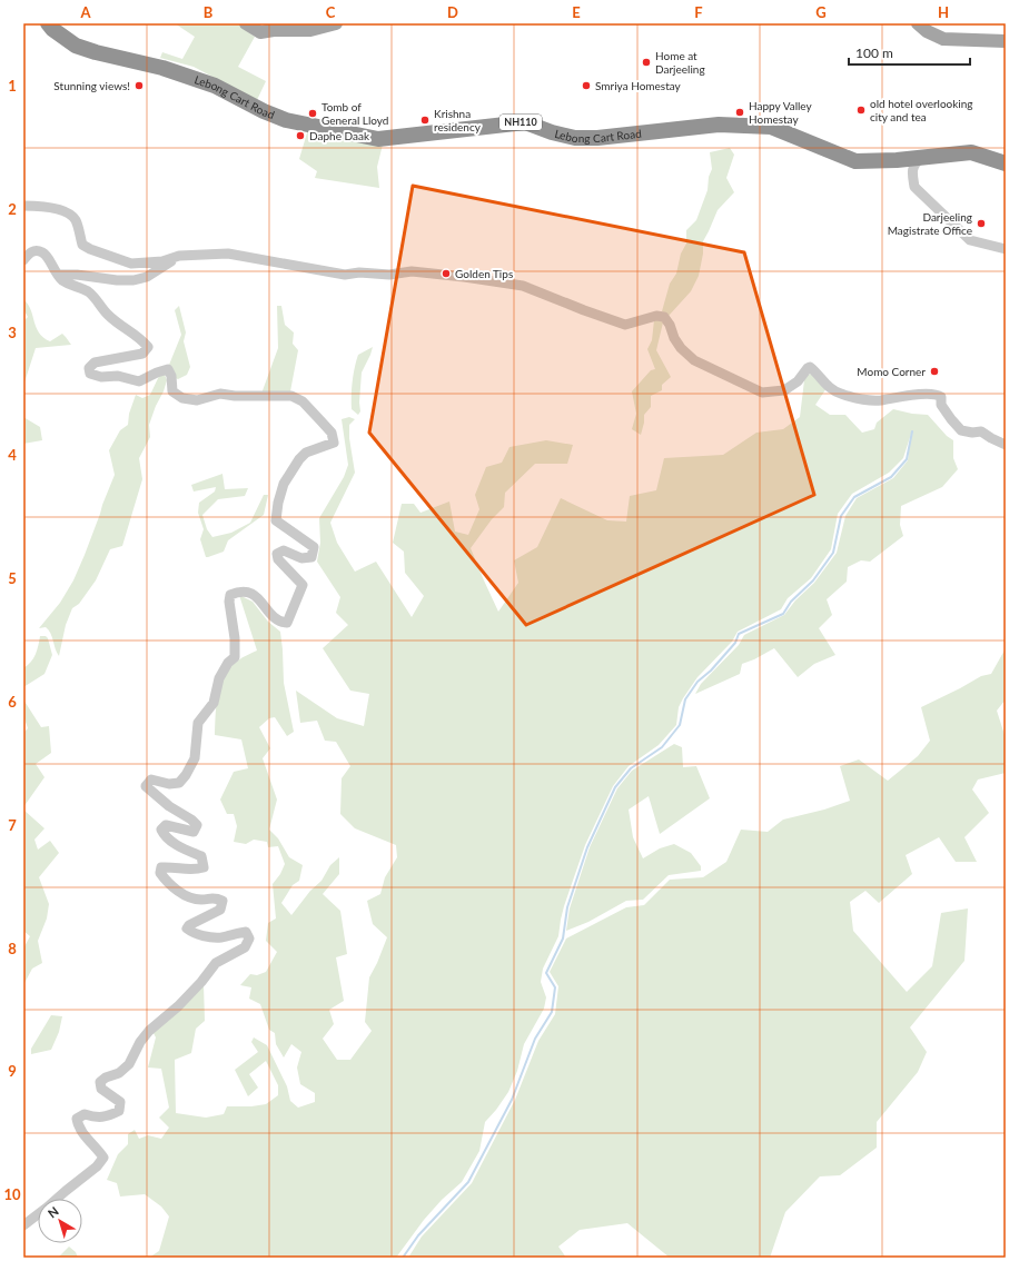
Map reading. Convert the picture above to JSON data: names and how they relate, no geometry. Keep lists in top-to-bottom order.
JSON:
{
  "streets": {
    "highway": ["Lebong Cart Road", "NH110"]
  },
  "places": [
    "Home at Darjeeling",
    "Stunning views!",
    "Smriya Homestay",
    "old hotel overlooking city and tea",
    "Happy Valley Homestay",
    "Tomb of General Lloyd",
    "Krishna residency",
    "Daphe Daak",
    "Darjeeling Magistrate Office",
    "Golden Tips",
    "Momo Corner"
  ],
  "scale_bar": "100 m",
  "north": "top left",
  "grid": {
    "columns": [
      "A",
      "B",
      "C",
      "D",
      "E",
      "F",
      "G",
      "H"
    ],
    "rows": [
      "1",
      "2",
      "3",
      "4",
      "5",
      "6",
      "7",
      "8",
      "9",
      "10"
    ]
  }
}
